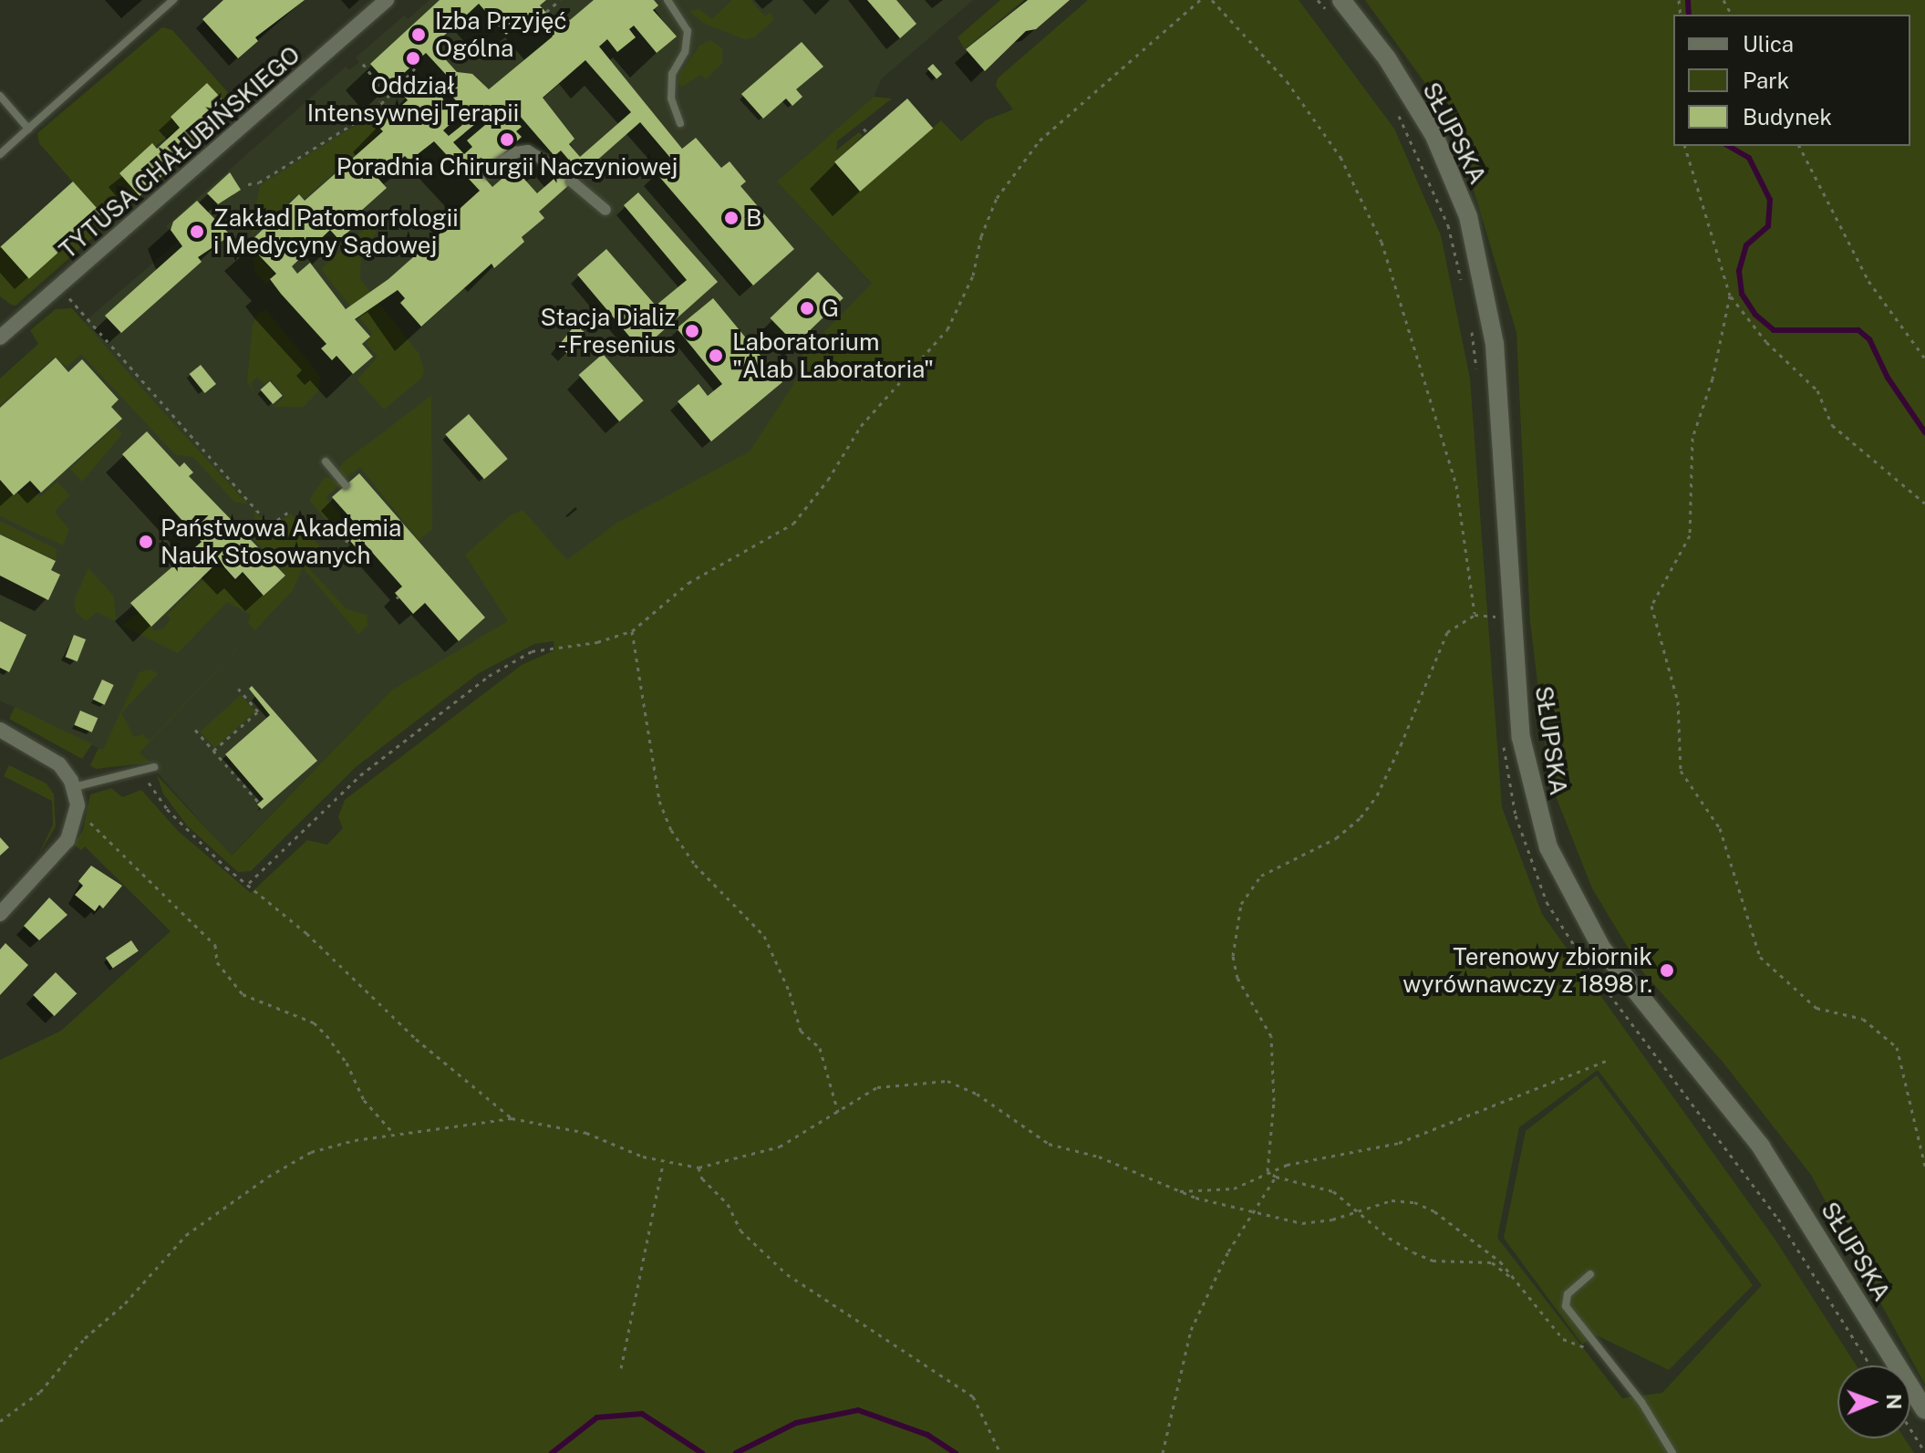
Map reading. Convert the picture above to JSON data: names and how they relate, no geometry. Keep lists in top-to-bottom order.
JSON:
{
  "streets": {
    "street": ["SŁUPSKA", "TYTUSA CHAŁUBIŃSKIEGO"]
  },
  "places": [
    "Izba Przyjęć Ogólna",
    "Oddział Intensywnej Terapii",
    "Poradnia Chirurgii Naczyniowej",
    "B",
    "Zakład Patomorfologii i Medycyny Sądowej",
    "G",
    "Stacja Dializ - Fresenius",
    "Laboratorium \"Alab Laboratoria\"",
    "Państwowa Akademia Nauk Stosowanych",
    "Terenowy zbiornik wyrównawczy z 1898 r."
  ],
  "legend": ["Ulica", "Park", "Budynek"],
  "north": "right"
}
